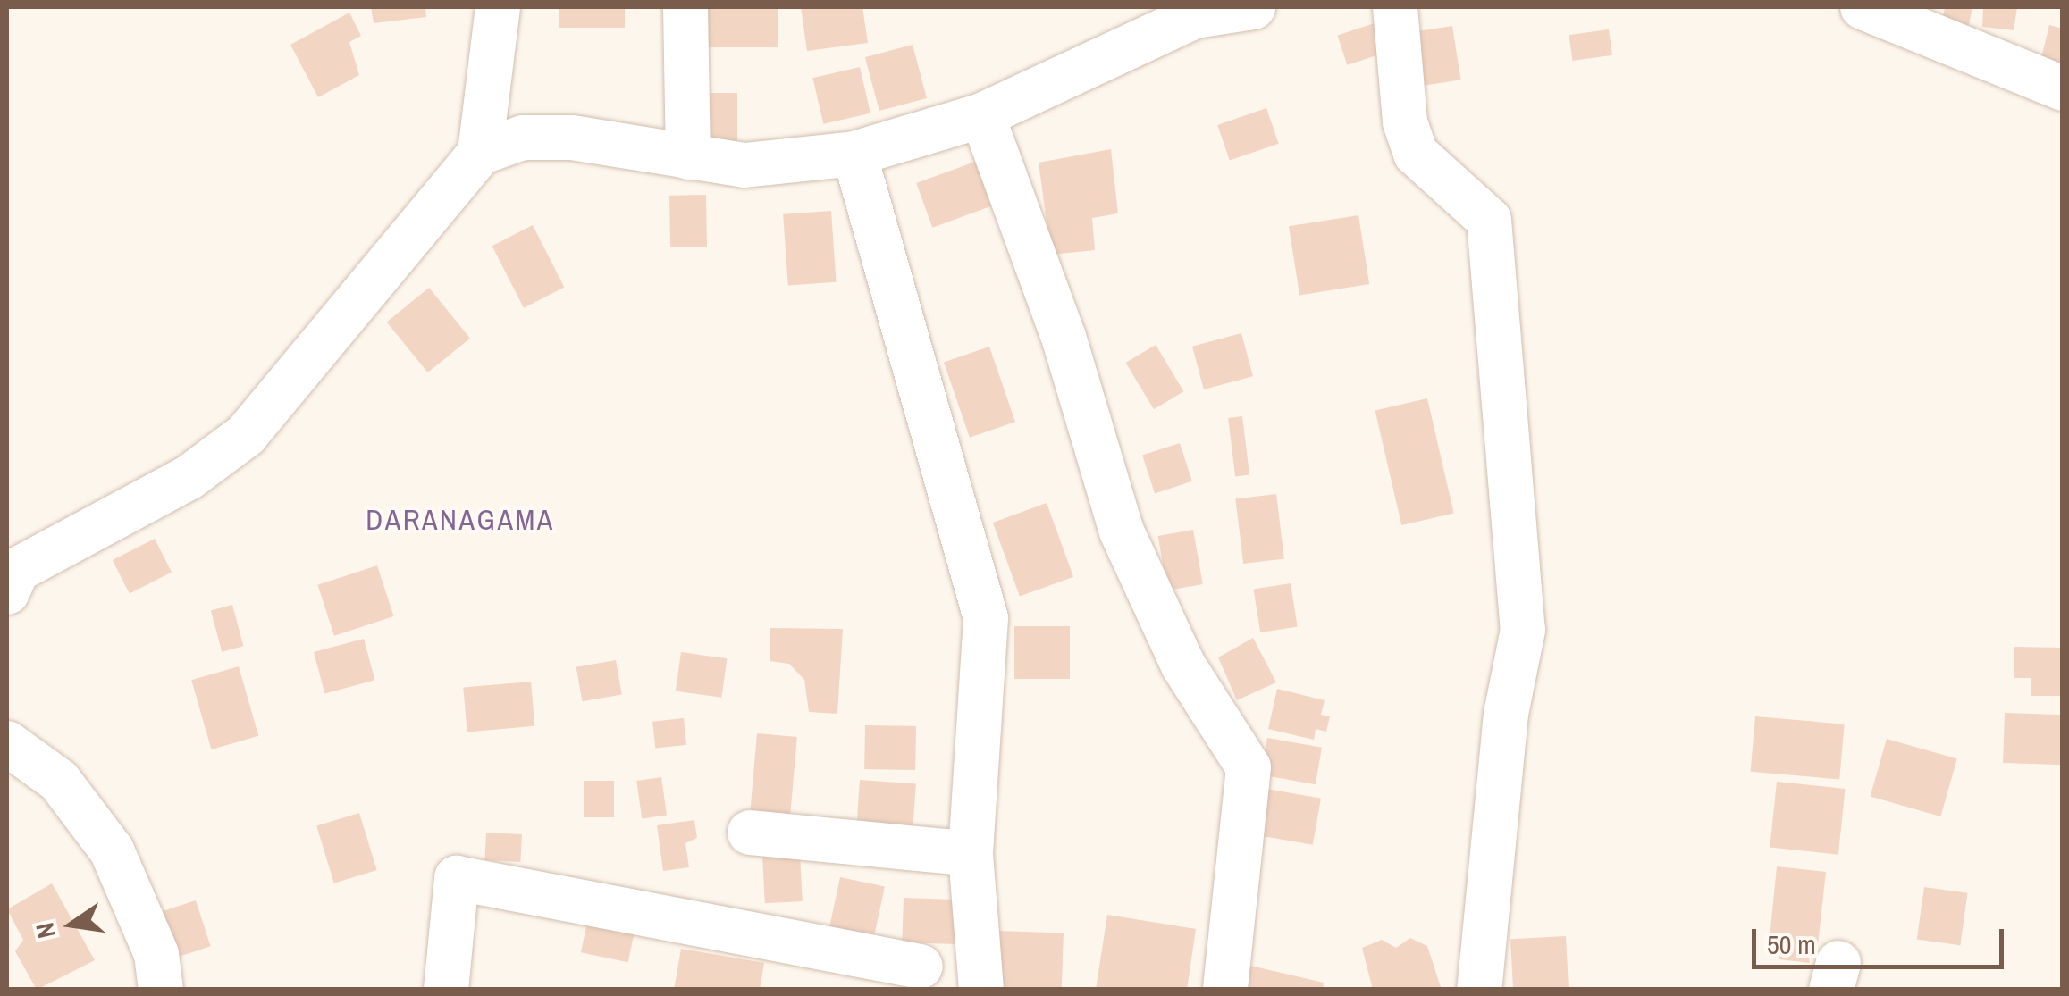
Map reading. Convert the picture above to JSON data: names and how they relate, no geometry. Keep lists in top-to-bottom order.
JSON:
{
  "districts": ["DARANAGAMA"],
  "scale_bar": "50 m",
  "north": "left"
}
